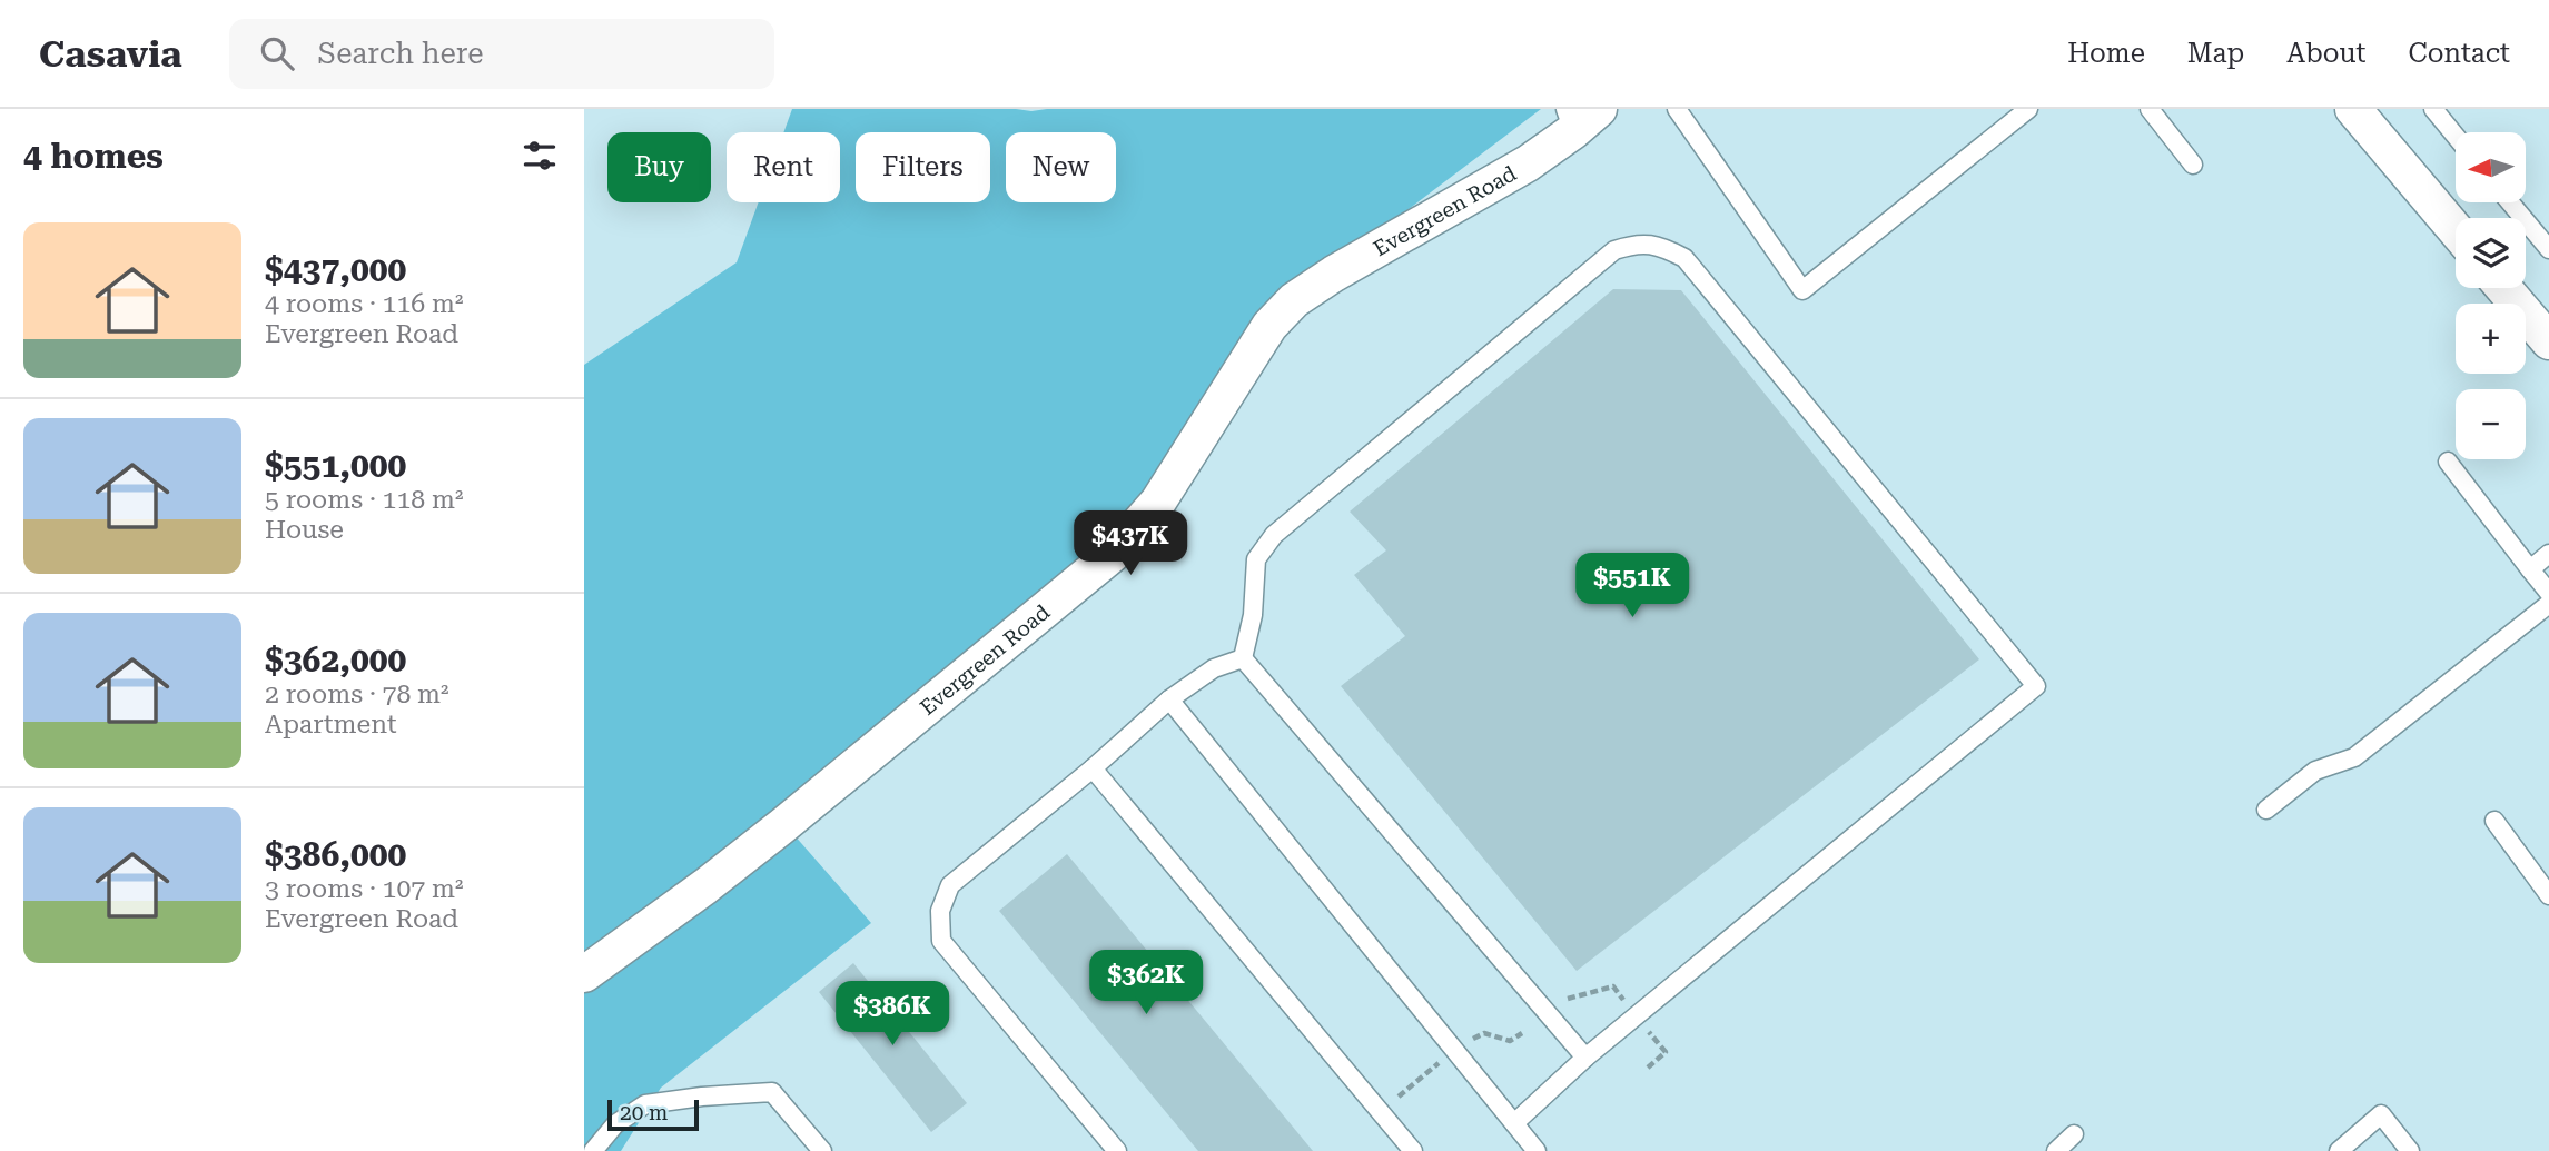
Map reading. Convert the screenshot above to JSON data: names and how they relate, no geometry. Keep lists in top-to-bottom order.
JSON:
{
  "streets": {
    "street": ["Evergreen Road"]
  },
  "scale_bar": "20 m",
  "north": "left",
  "page": {
    "header": "Casavia",
    "search": "Search here",
    "nav": [
      "Home",
      "Map",
      "About",
      "Contact"
    ],
    "heading": "4 homes",
    "map_buttons": ["+", "−"],
    "chip": [
      "Buy",
      "Rent",
      "Filters",
      "New"
    ],
    "list": [
      {
        "name": "$437,000",
        "note": "4 rooms · 116 m² · Evergreen Road"
      },
      {
        "name": "$551,000",
        "note": "5 rooms · 118 m² · House"
      },
      {
        "name": "$362,000",
        "note": "2 rooms · 78 m² · Apartment"
      },
      {
        "name": "$386,000",
        "note": "3 rooms · 107 m² · Evergreen Road"
      }
    ],
    "price": [
      "$437K",
      "$551K",
      "$362K",
      "$386K"
    ],
    "scale": "20 m"
  }
}
